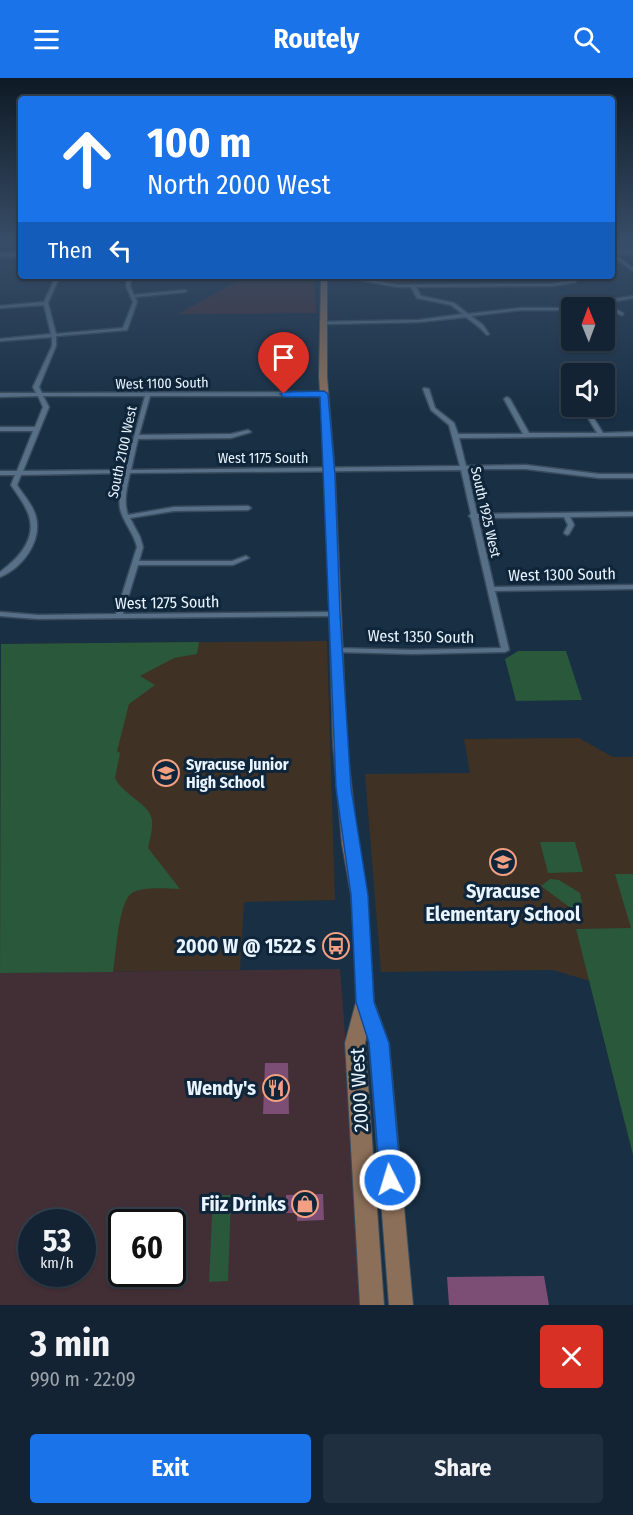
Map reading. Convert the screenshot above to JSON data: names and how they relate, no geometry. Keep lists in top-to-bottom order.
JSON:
{
  "streets": {
    "main road": ["2000 West"],
    "street": [
      "West 1100 South",
      "South 2100 West",
      "West 1175 South",
      "South 1925 West",
      "West 1300 South",
      "West 1275 South",
      "West 1350 South"
    ]
  },
  "crossings": [
    ["West 1100 South", "South 2100 West"],
    ["South 2100 West", "West 1175 South"],
    ["South 2100 West", "West 1275 South"],
    ["West 1175 South", "South 1925 West"],
    ["South 1925 West", "West 1300 South"],
    ["South 1925 West", "West 1350 South"]
  ],
  "places": {
    "school or university": ["Syracuse Junior High School", "Syracuse Elementary School"],
    "bus stop": ["2000 W @ 1522 S"],
    "restaurant": ["Wendy's"],
    "shop": ["Fiiz Drinks"]
  },
  "north": "top",
  "page": {
    "header": "Routely",
    "turn": ["100 m", "North 2000 West"],
    "then": "Then",
    "speed": "53 km/h",
    "limit": "60",
    "heading": ["3 min", "990 m · 22:09"],
    "buttons": ["Exit", "Share"]
  }
}
